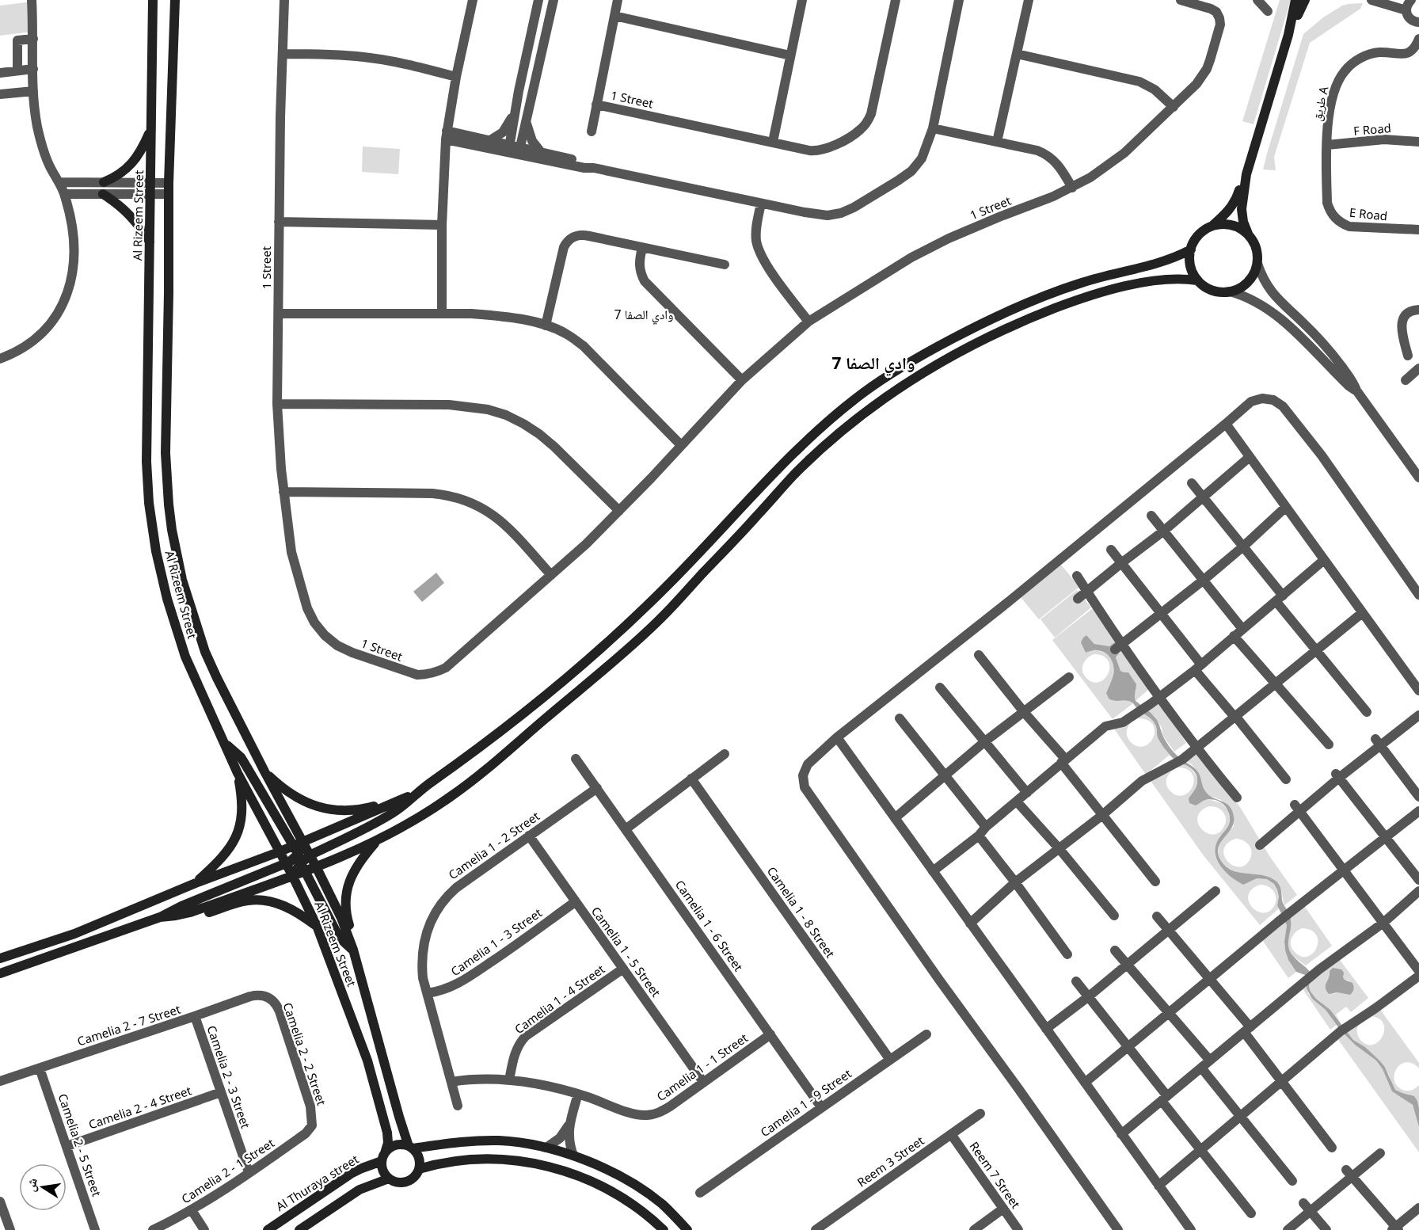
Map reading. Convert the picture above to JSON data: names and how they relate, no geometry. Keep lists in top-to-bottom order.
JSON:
{
  "streets": {
    "street": [
      "1 Street",
      "طريق A",
      "F Road",
      "E Road",
      "Al Rizeem Street",
      "Camelia 1 - 2 Street",
      "Camelia 1 - 8 Street",
      "Camelia 1 - 6 Street",
      "Camelia 1 - 3 Street",
      "Camelia 1 - 5 Street",
      "Camelia 1 - 4 Street",
      "Camelia 2 - 7 Street",
      "Camelia 2 - 2 Street",
      "Camelia 1 - 1 Street",
      "Camelia 2 - 3 Street",
      "Camelia 1 - 9 Street",
      "Camelia 2 - 4 Street",
      "Camelia 2 - 5 Street",
      "Reem 3 Street",
      "Camelia 2 - 1 Street",
      "Reem 7 Street",
      "Al Thuraya street"
    ]
  },
  "crossings": [
    ["طريق A", "F Road"],
    ["طريق A", "E Road"],
    ["F Road", "E Road"],
    ["Al Rizeem Street", "Al Thuraya street"],
    ["Camelia 1 - 2 Street", "Camelia 1 - 6 Street"],
    ["Camelia 1 - 2 Street", "Camelia 1 - 3 Street"],
    ["Camelia 1 - 2 Street", "Camelia 1 - 5 Street"],
    ["Camelia 1 - 2 Street", "Camelia 1 - 1 Street"],
    ["Camelia 1 - 8 Street", "Camelia 1 - 9 Street"],
    ["Camelia 1 - 6 Street", "Camelia 1 - 1 Street"],
    ["Camelia 1 - 6 Street", "Camelia 1 - 9 Street"],
    ["Camelia 1 - 3 Street", "Camelia 1 - 5 Street"],
    ["Camelia 1 - 5 Street", "Camelia 1 - 4 Street"],
    ["Camelia 1 - 5 Street", "Camelia 1 - 1 Street"],
    ["Camelia 1 - 4 Street", "Camelia 1 - 1 Street"],
    ["Camelia 2 - 7 Street", "Camelia 2 - 2 Street"],
    ["Camelia 2 - 7 Street", "Camelia 2 - 3 Street"],
    ["Camelia 2 - 7 Street", "Camelia 2 - 5 Street"],
    ["Camelia 2 - 2 Street", "Camelia 2 - 1 Street"],
    ["Camelia 2 - 3 Street", "Camelia 2 - 4 Street"],
    ["Camelia 2 - 3 Street", "Camelia 2 - 1 Street"],
    ["Camelia 2 - 4 Street", "Camelia 2 - 5 Street"],
    ["Reem 3 Street", "Reem 7 Street"]
  ],
  "districts": ["وادي الصفا 7", "وادي الصفا 7"],
  "north": "left"
}
